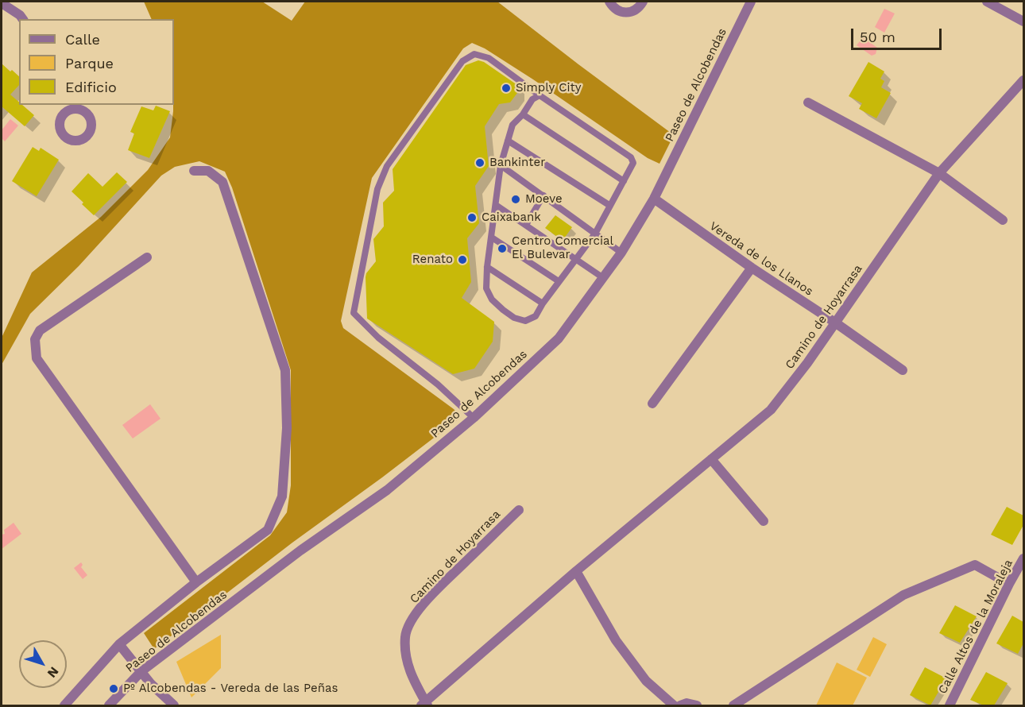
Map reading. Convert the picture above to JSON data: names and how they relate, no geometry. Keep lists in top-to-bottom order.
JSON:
{
  "streets": {
    "street": [
      "Paseo de Alcobendas",
      "Vereda de los Llanos",
      "Camino de Hoyarrasa",
      "Calle Altos de la Moraleja"
    ]
  },
  "crossings": [
    ["Paseo de Alcobendas", "Vereda de los Llanos"],
    ["Vereda de los Llanos", "Camino de Hoyarrasa"]
  ],
  "places": [
    "Simply City",
    "Bankinter",
    "Moeve",
    "Caixabank",
    "Centro Comercial El Bulevar",
    "Renato",
    "Pº Alcobendas - Vereda de las Peñas"
  ],
  "legend": ["Calle", "Parque", "Edificio"],
  "scale_bar": "50 m",
  "north": "bottom right"
}
